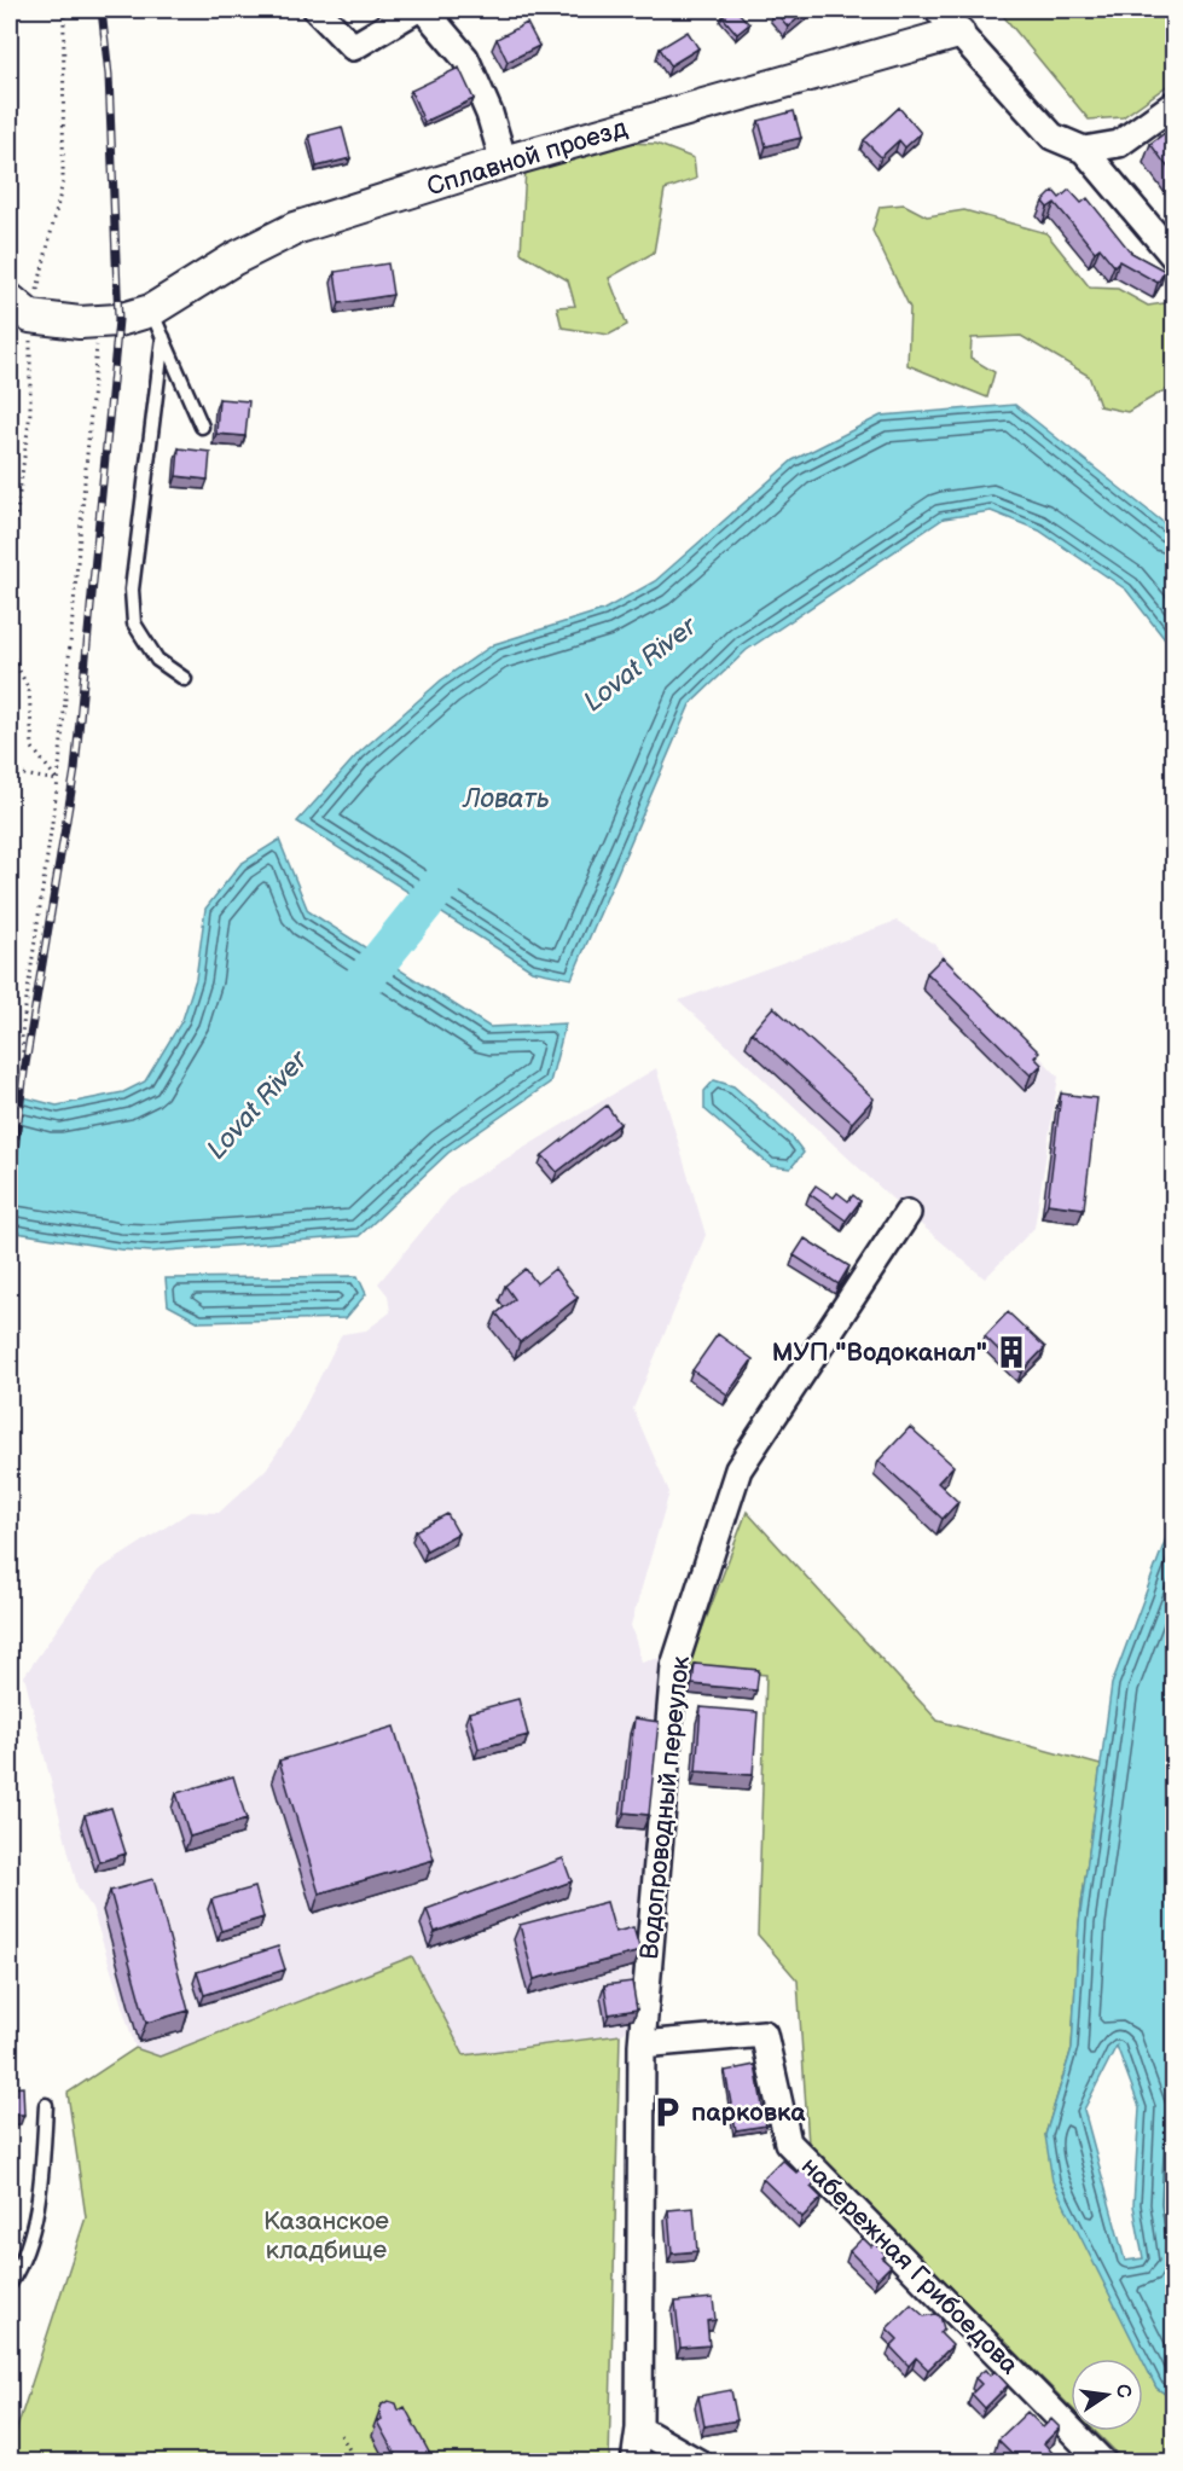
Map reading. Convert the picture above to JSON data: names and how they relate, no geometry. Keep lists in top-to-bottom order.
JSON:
{
  "streets": {
    "street": ["Сплавной проезд", "Водопроводный переулок", "набережная Грибоедова"]
  },
  "crossings": [
    ["Водопроводный переулок", "набережная Грибоедова"]
  ],
  "water": ["Lovat River", "Ловать"],
  "parks": ["Казанское кладбище"],
  "places": {
    "building": ["МУП \"Водоканал\""],
    "parking": ["парковка"]
  },
  "north": "right"
}
